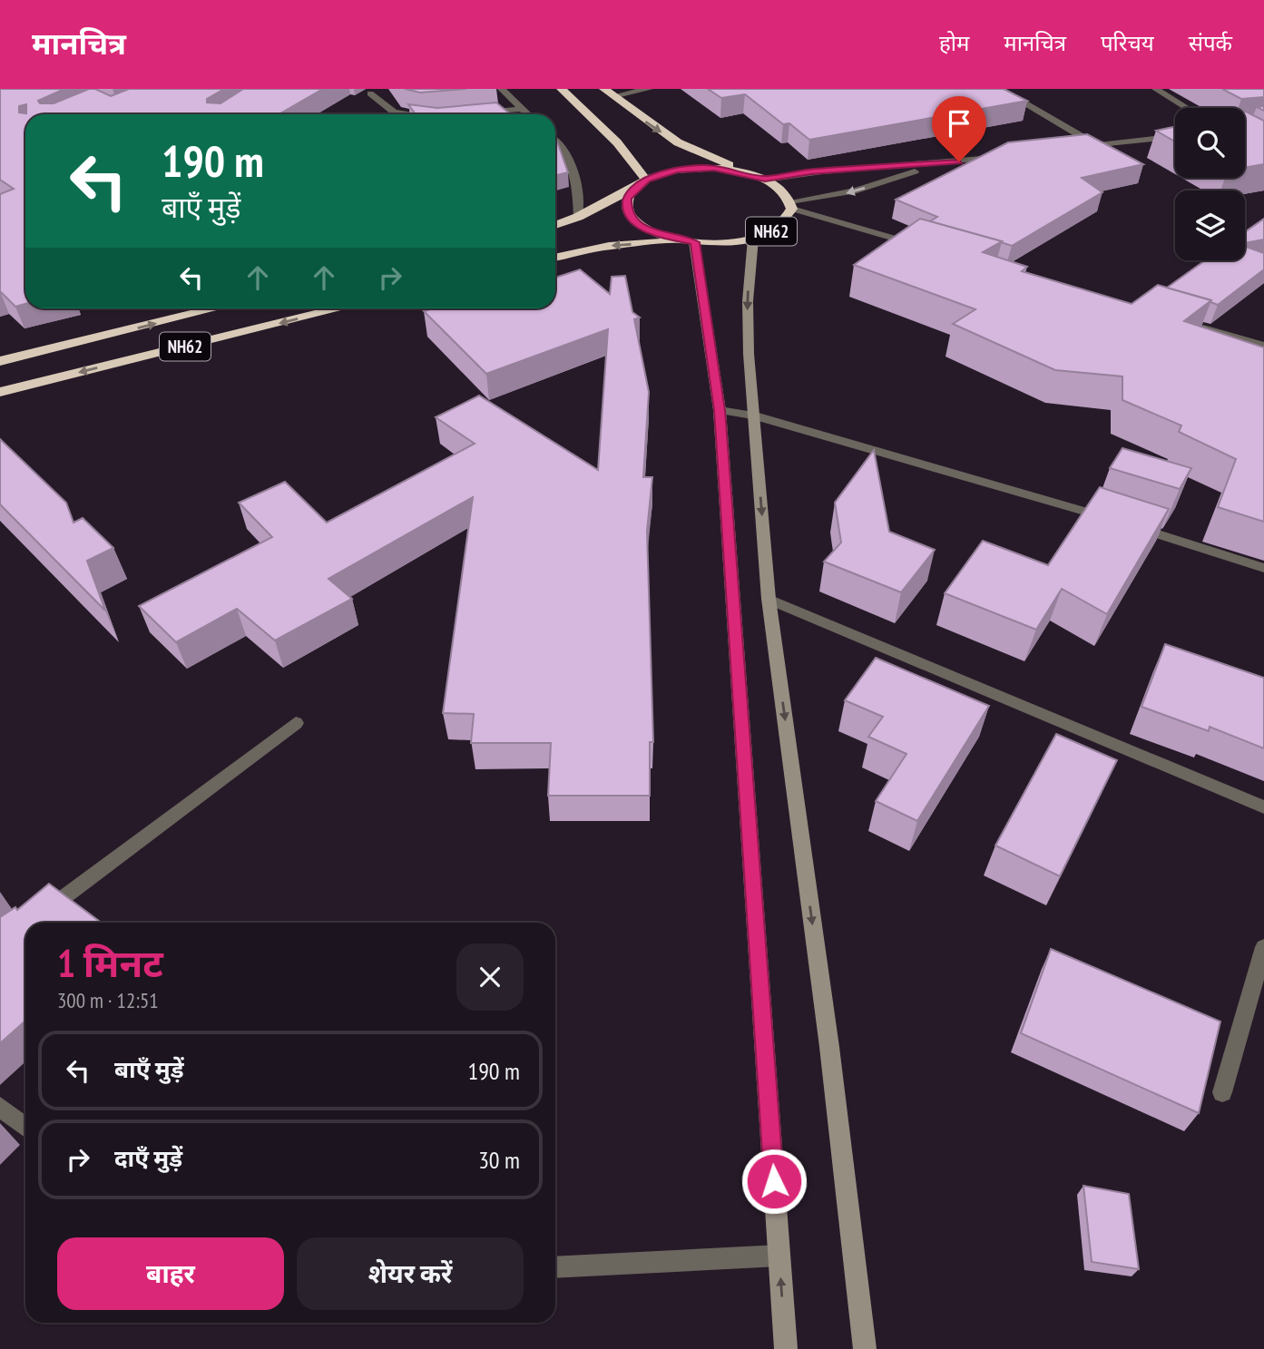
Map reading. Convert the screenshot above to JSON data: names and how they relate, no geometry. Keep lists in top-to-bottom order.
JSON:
{
  "streets": {
    "highway": ["NH62"]
  },
  "page": {
    "header": "मानचित्र",
    "nav": [
      "होम",
      "मानचित्र",
      "परिचय",
      "संपर्क"
    ],
    "turn": ["190 m", "बाएँ मुड़ें"],
    "heading": ["1 मिनट", "300 m · 12:51"],
    "list": [
      {
        "name": "बाएँ मुड़ें",
        "value": "190 m"
      },
      {
        "name": "दाएँ मुड़ें",
        "value": "30 m"
      }
    ],
    "buttons": ["बाहर", "शेयर करें"]
  }
}
